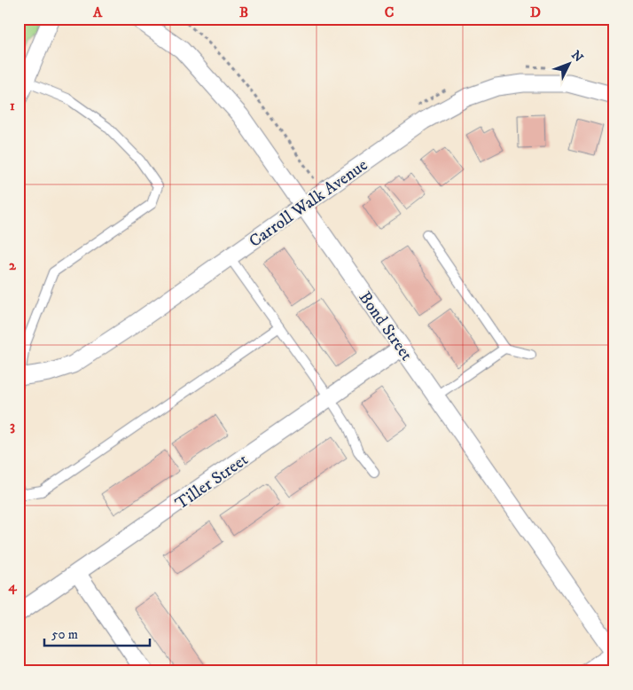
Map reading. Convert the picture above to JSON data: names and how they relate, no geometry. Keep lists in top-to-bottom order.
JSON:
{
  "streets": {
    "street": ["Carroll Walk Avenue", "Bond Street", "Tiller Street"]
  },
  "crossings": [
    ["Carroll Walk Avenue", "Bond Street"],
    ["Bond Street", "Tiller Street"]
  ],
  "scale_bar": "50 m",
  "north": "top right",
  "grid": {
    "columns": [
      "A",
      "B",
      "C",
      "D"
    ],
    "rows": [
      "1",
      "2",
      "3",
      "4"
    ]
  }
}
